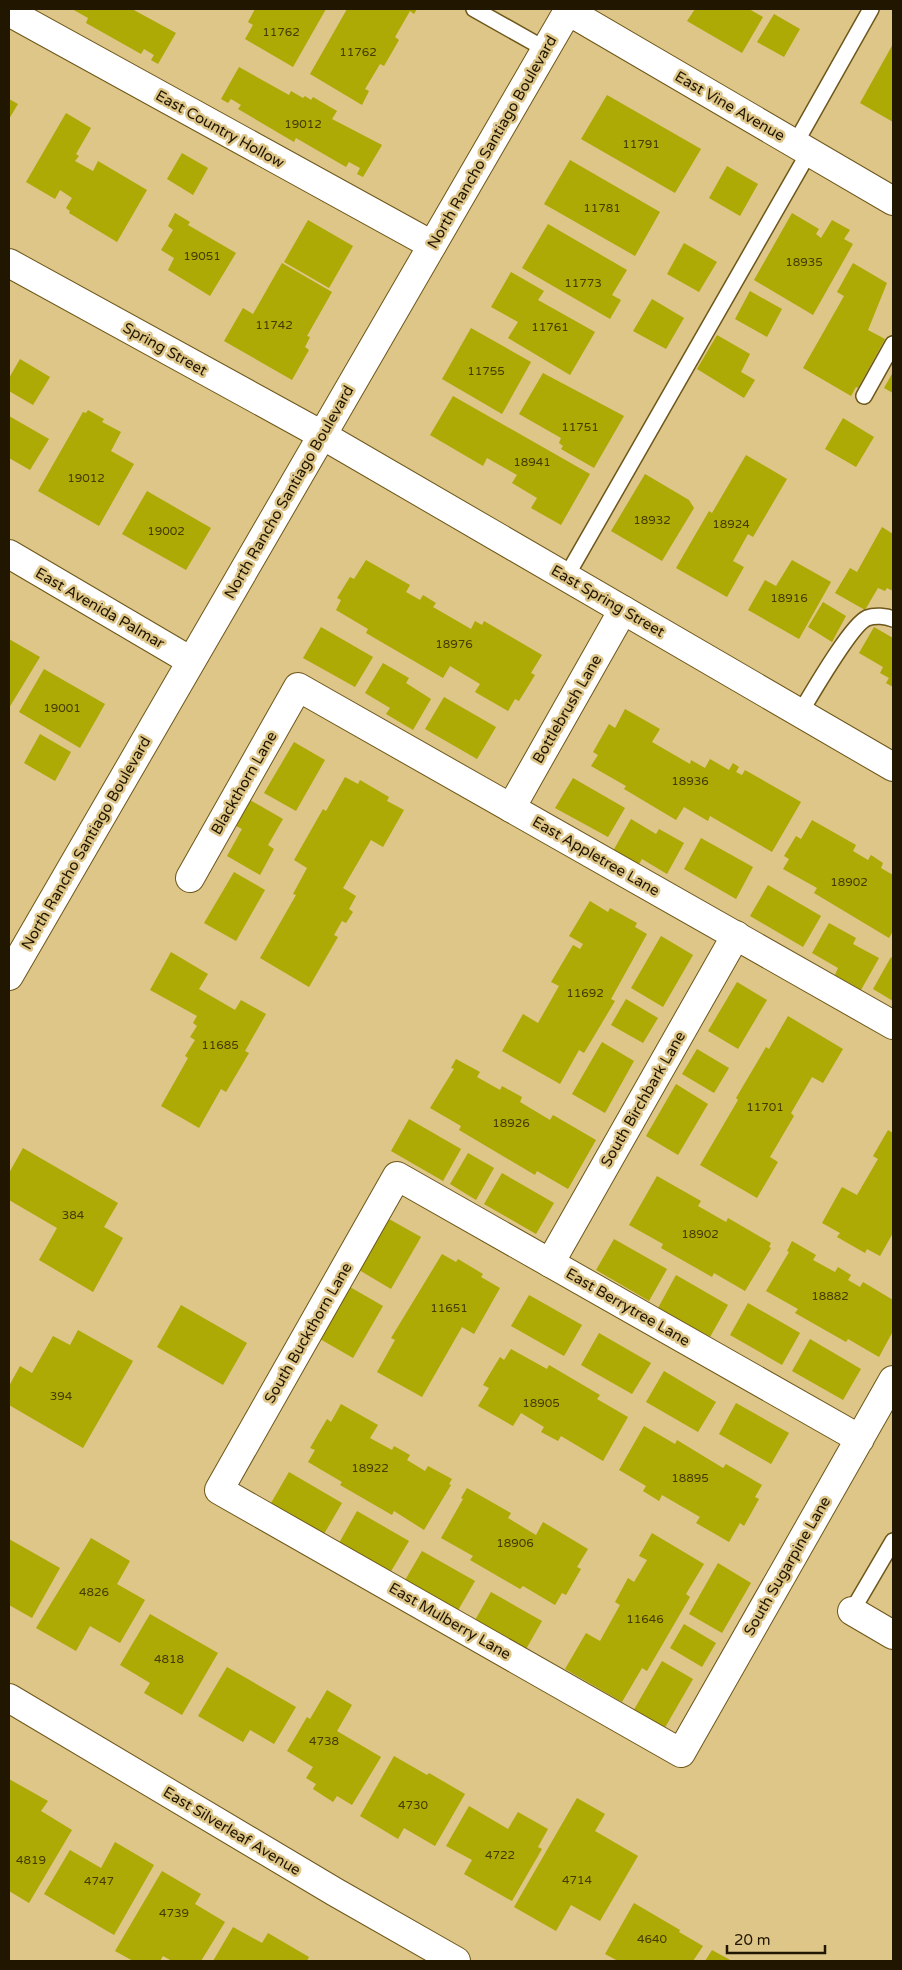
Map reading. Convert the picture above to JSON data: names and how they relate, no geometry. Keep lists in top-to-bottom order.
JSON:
{
  "streets": {
    "street": [
      "East Vine Avenue",
      "East Country Hollow",
      "North Rancho Santiago Boulevard",
      "Spring Street",
      "East Spring Street",
      "East Avenida Palmar",
      "Bottlebrush Lane",
      "Blackthorn Lane",
      "East Appletree Lane",
      "South Birchbark Lane",
      "East Berrytree Lane",
      "South Buckthorn Lane",
      "South Sugarpine Lane",
      "East Mulberry Lane",
      "East Silverleaf Avenue"
    ]
  },
  "crossings": [
    ["East Vine Avenue", "North Rancho Santiago Boulevard"],
    ["East Country Hollow", "North Rancho Santiago Boulevard"],
    ["North Rancho Santiago Boulevard", "Spring Street"],
    ["North Rancho Santiago Boulevard", "East Spring Street"],
    ["North Rancho Santiago Boulevard", "East Avenida Palmar"],
    ["Spring Street", "East Spring Street"],
    ["East Spring Street", "Bottlebrush Lane"],
    ["Bottlebrush Lane", "East Appletree Lane"],
    ["Blackthorn Lane", "East Appletree Lane"],
    ["East Appletree Lane", "South Birchbark Lane"],
    ["South Birchbark Lane", "East Berrytree Lane"],
    ["East Berrytree Lane", "South Buckthorn Lane"],
    ["East Berrytree Lane", "South Sugarpine Lane"],
    ["South Buckthorn Lane", "East Mulberry Lane"],
    ["South Sugarpine Lane", "East Mulberry Lane"]
  ],
  "house_numbers": [
    "11762",
    "11762",
    "19012",
    "11791",
    "11781",
    "19051",
    "18935",
    "11773",
    "11742",
    "11761",
    "11755",
    "11751",
    "18941",
    "19012",
    "18932",
    "18924",
    "19002",
    "18916",
    "18976",
    "19001",
    "18936",
    "18902",
    "11692",
    "11685",
    "11701",
    "18926",
    "384",
    "18902",
    "18882",
    "11651",
    "394",
    "18905",
    "18922",
    "18895",
    "18906",
    "4826",
    "11646",
    "4818",
    "4738",
    "4730",
    "4722",
    "4819",
    "4714",
    "4747",
    "4739",
    "4640"
  ],
  "scale_bar": "20 m"
}
